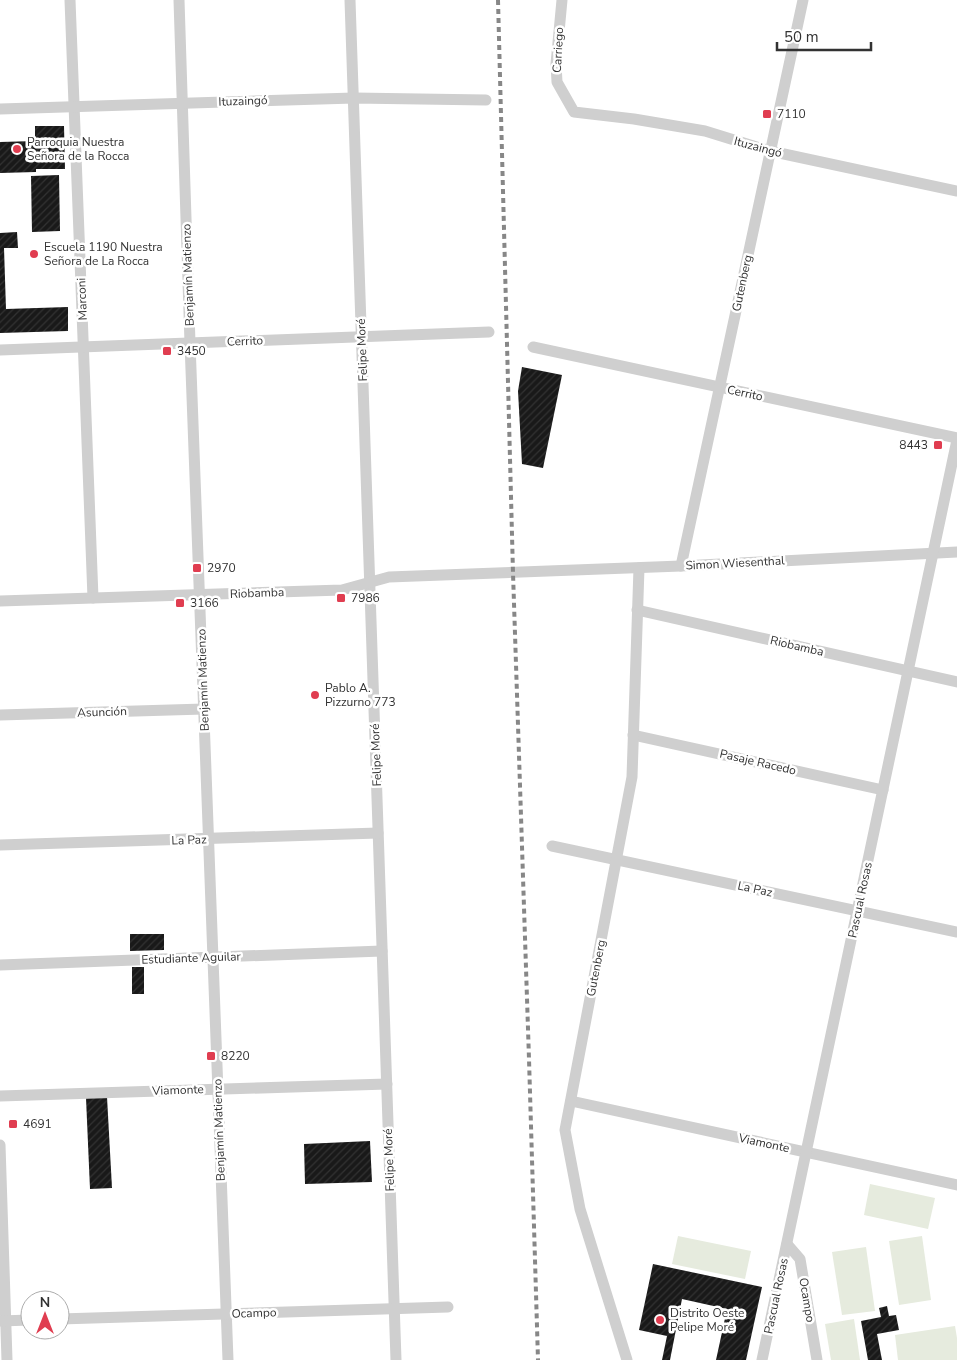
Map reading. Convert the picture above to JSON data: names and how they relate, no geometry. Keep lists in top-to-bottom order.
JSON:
{
  "streets": {
    "street": [
      "Carriego",
      "Ituzaingó",
      "Benjamín Matienzo",
      "Gutenberg",
      "Marconi",
      "Cerrito",
      "Felipe Moré",
      "Simon Wiesenthal",
      "Riobamba",
      "Asunción",
      "Pasaje Racedo",
      "La Paz",
      "Pascual Rosas",
      "Estudiante Aguilar",
      "Viamonte",
      "Ocampo"
    ]
  },
  "crossings": [
    ["Carriego", "Ituzaingó"],
    ["Ituzaingó", "Benjamín Matienzo"],
    ["Ituzaingó", "Gutenberg"],
    ["Ituzaingó", "Marconi"],
    ["Ituzaingó", "Felipe Moré"],
    ["Benjamín Matienzo", "Cerrito"],
    ["Benjamín Matienzo", "Riobamba"],
    ["Benjamín Matienzo", "Asunción"],
    ["Benjamín Matienzo", "La Paz"],
    ["Benjamín Matienzo", "Estudiante Aguilar"],
    ["Benjamín Matienzo", "Viamonte"],
    ["Benjamín Matienzo", "Ocampo"],
    ["Gutenberg", "Cerrito"],
    ["Gutenberg", "Simon Wiesenthal"],
    ["Gutenberg", "Riobamba"],
    ["Gutenberg", "Pasaje Racedo"],
    ["Gutenberg", "La Paz"],
    ["Gutenberg", "Viamonte"],
    ["Marconi", "Cerrito"],
    ["Marconi", "Riobamba"],
    ["Cerrito", "Felipe Moré"],
    ["Cerrito", "Pascual Rosas"],
    ["Felipe Moré", "Riobamba"],
    ["Felipe Moré", "La Paz"],
    ["Felipe Moré", "Estudiante Aguilar"],
    ["Felipe Moré", "Viamonte"],
    ["Felipe Moré", "Ocampo"],
    ["Simon Wiesenthal", "Riobamba"],
    ["Simon Wiesenthal", "Pascual Rosas"],
    ["Riobamba", "Pascual Rosas"],
    ["Pasaje Racedo", "Pascual Rosas"],
    ["La Paz", "Pascual Rosas"],
    ["Pascual Rosas", "Viamonte"],
    ["Pascual Rosas", "Ocampo"]
  ],
  "places": {
    "transit": [
      "7110",
      "3450",
      "8443",
      "2970",
      "7986",
      "3166",
      "8220",
      "4691"
    ],
    "other": [
      "Parroquia Nuestra Señora de la Rocca",
      "Escuela 1190 Nuestra Señora de La Rocca",
      "Pablo A. Pizzurno 773",
      "Distrito Oeste Pelipe Moré"
    ]
  },
  "scale_bar": "50 m",
  "north": "top"
}
